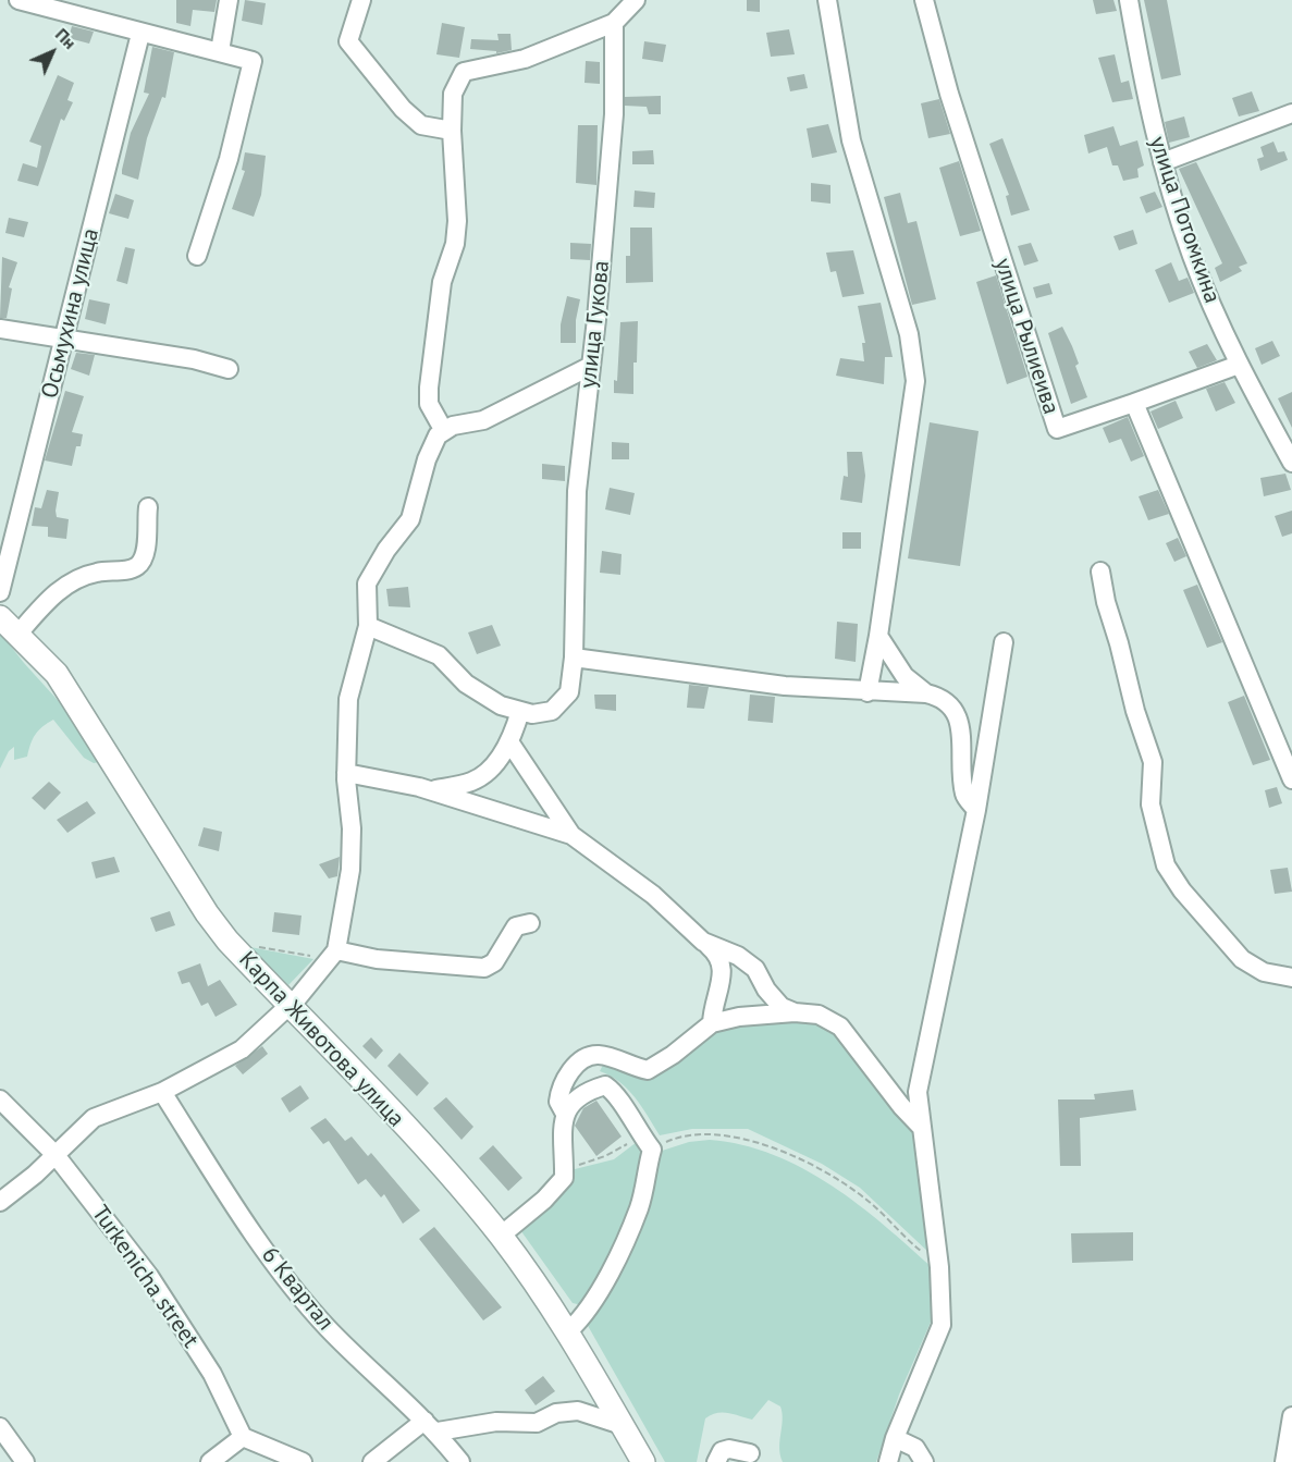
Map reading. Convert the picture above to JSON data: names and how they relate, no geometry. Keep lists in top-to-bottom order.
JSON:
{
  "streets": {
    "main road": ["Карпа Животова улица"],
    "street": [
      "улица Потомкина",
      "Осьмухина улица",
      "улица Гукова",
      "улица Рылиеива",
      "Turkenicha street",
      "6 Квартал"
    ]
  },
  "north": "top right"
}
